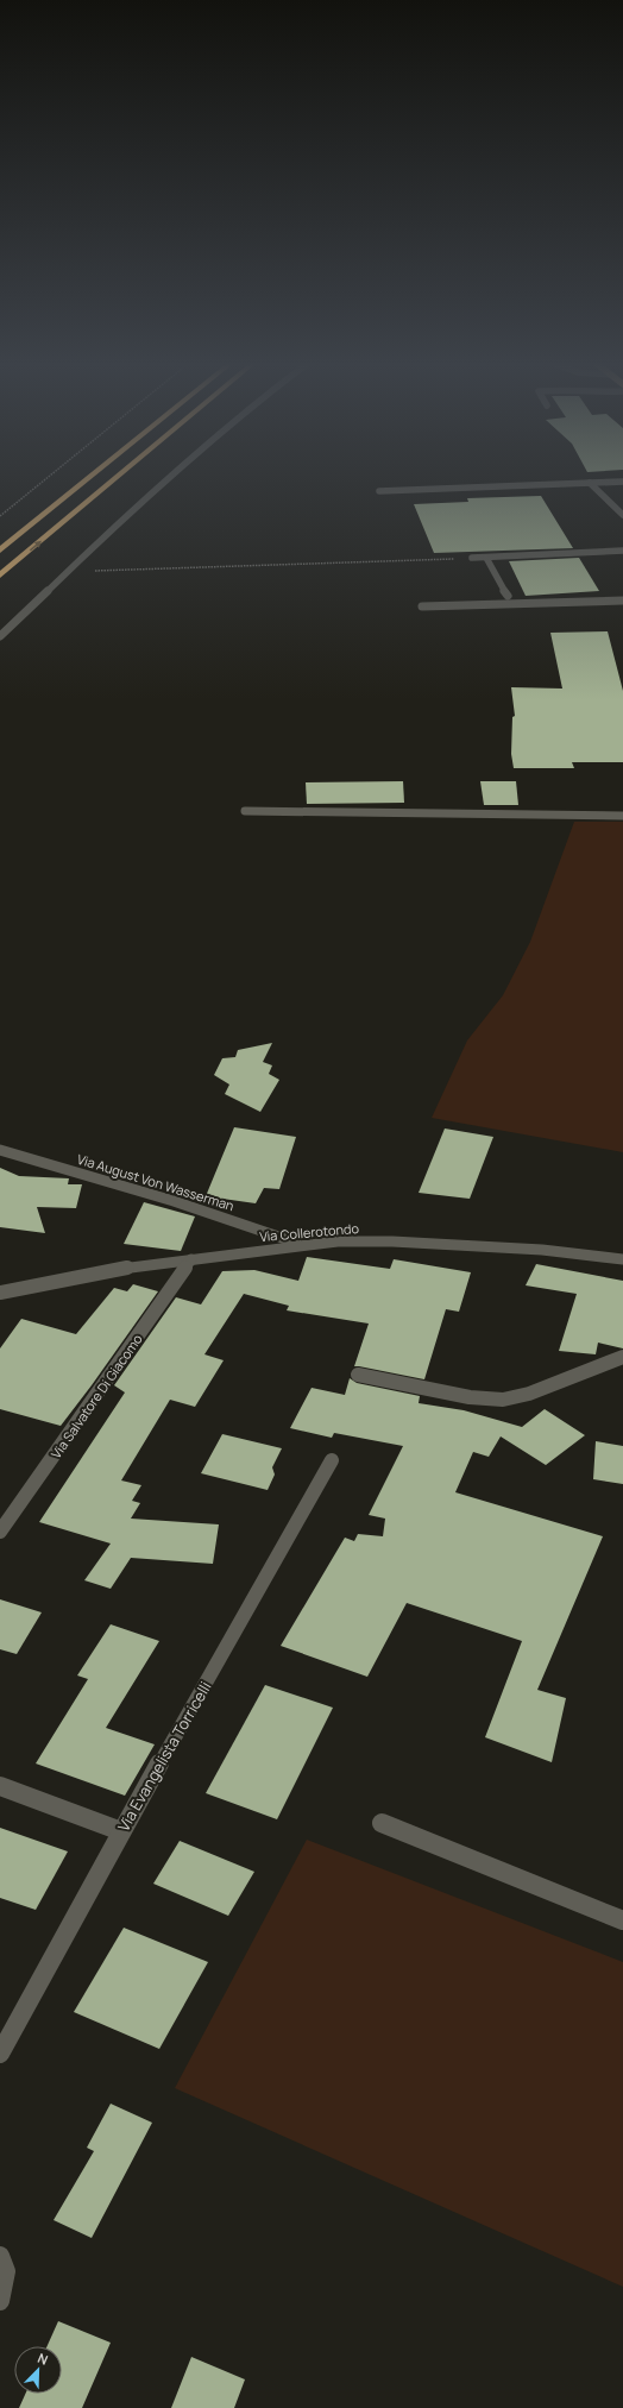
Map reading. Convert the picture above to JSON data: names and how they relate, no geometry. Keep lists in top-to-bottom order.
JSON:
{
  "streets": {
    "street": [
      "Via August Von Wasserman",
      "Via Collerotondo",
      "Via Salvatore Di Giacomo",
      "Via Evangelista Torricelli"
    ]
  },
  "crossings": [
    ["Via August Von Wasserman", "Via Collerotondo"],
    ["Via Collerotondo", "Via Salvatore Di Giacomo"]
  ],
  "north": "top right"
}
